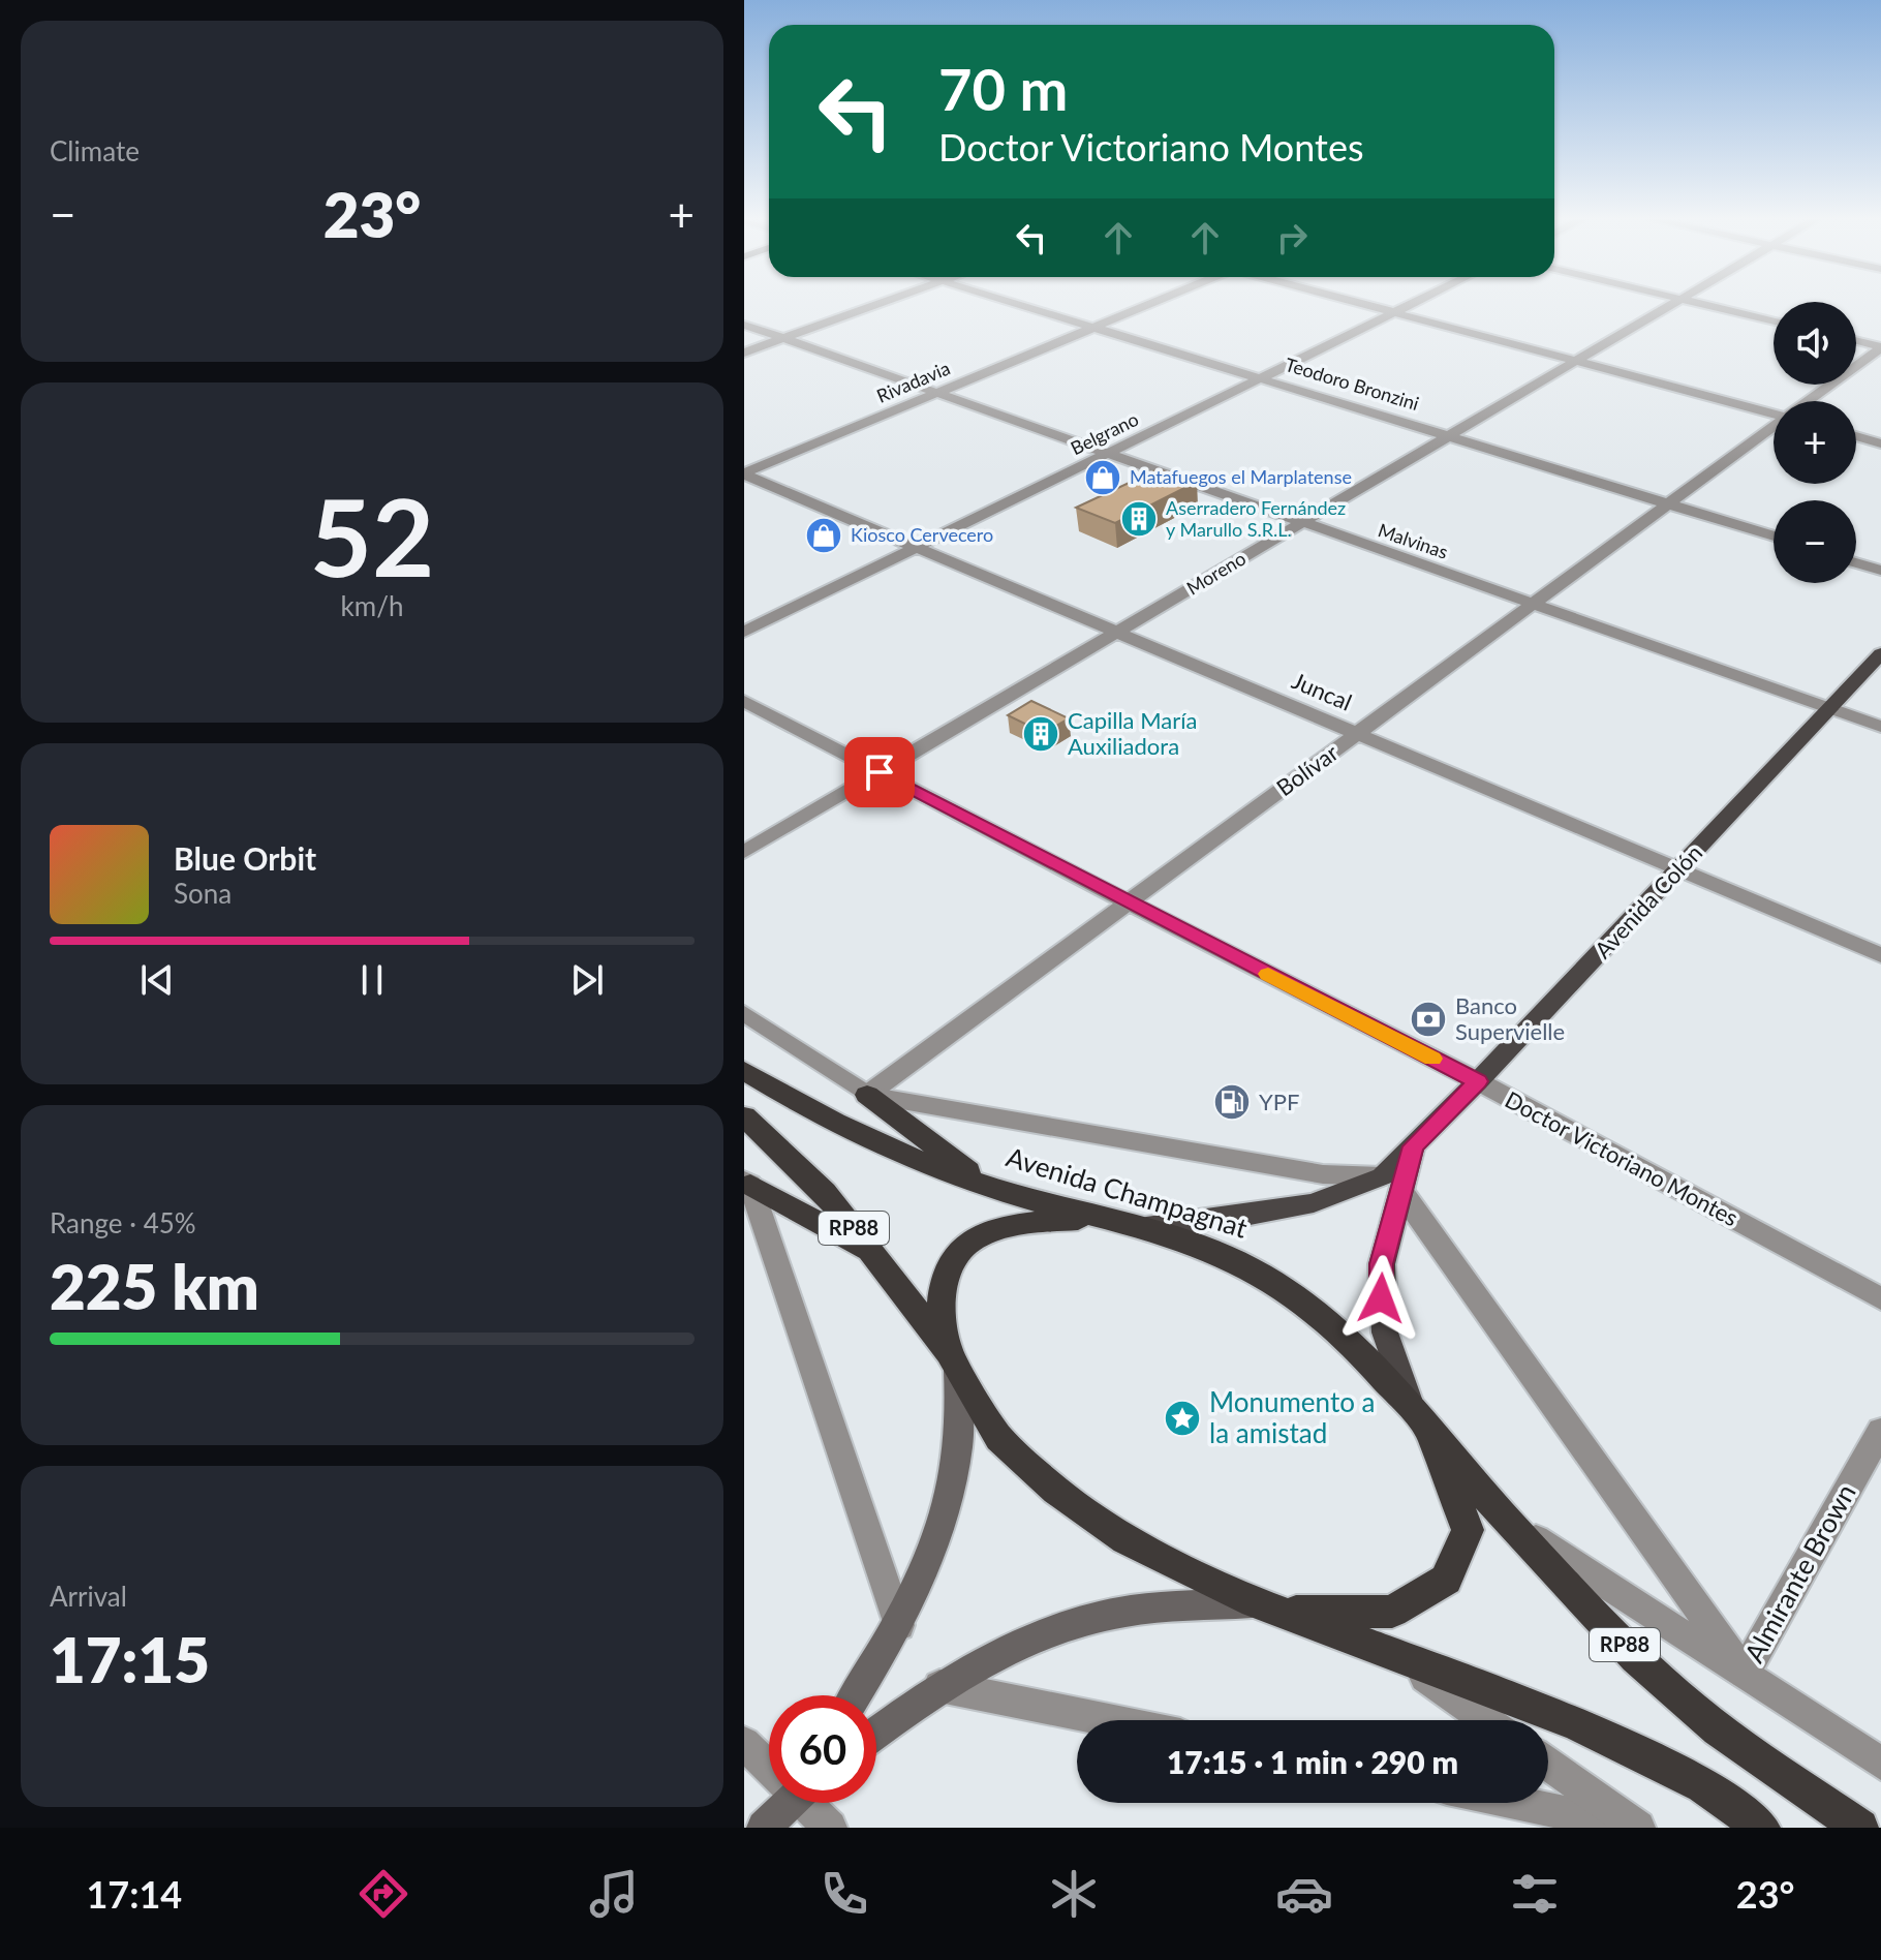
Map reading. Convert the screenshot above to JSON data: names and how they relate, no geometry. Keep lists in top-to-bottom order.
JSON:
{
  "streets": {
    "highway": ["Avenida Colón", "Avenida Champagnat", "RP88"],
    "street": [
      "Rivadavia",
      "Teodoro Bronzini",
      "Belgrano",
      "Malvinas",
      "Moreno",
      "Juncal",
      "Bolívar",
      "Doctor Victoriano Montes",
      "Almirante Brown"
    ]
  },
  "crossings": [
    ["Rivadavia", "Teodoro Bronzini"],
    ["Rivadavia", "Malvinas"],
    ["Rivadavia", "Juncal"],
    ["Teodoro Bronzini", "Belgrano"],
    ["Teodoro Bronzini", "Moreno"],
    ["Teodoro Bronzini", "Bolívar"],
    ["Belgrano", "Malvinas"],
    ["Belgrano", "Juncal"],
    ["Malvinas", "Moreno"],
    ["Malvinas", "Bolívar"],
    ["Malvinas", "Avenida Colón"],
    ["Moreno", "Juncal"],
    ["Moreno", "Doctor Victoriano Montes"],
    ["Juncal", "Bolívar"],
    ["Juncal", "Avenida Colón"],
    ["Bolívar", "Doctor Victoriano Montes"],
    ["Bolívar", "Avenida Champagnat"],
    ["Avenida Colón", "Doctor Victoriano Montes"],
    ["Avenida Colón", "Avenida Champagnat"],
    ["Avenida Colón", "RP88"],
    ["Avenida Champagnat", "RP88"],
    ["Avenida Champagnat", "Almirante Brown"]
  ],
  "places": {
    "shop": ["Matafuegos el Marplatense", "Kiosco Cervecero"],
    "building": ["Aserradero Fernández y Marullo S.R.L.", "Capilla María Auxiliadora"],
    "bank": ["Banco Supervielle"],
    "fuel station": ["YPF"],
    "place": ["Monumento a la amistad"]
  },
  "page": {
    "tile": [
      "Climate",
      ["52", "km/h"],
      ["Range · 45%", "225 km"],
      ["Arrival", "17:15"]
    ],
    "turn": ["70 m", "Doctor Victoriano Montes"],
    "heat": ["−", "23°", "+"],
    "map_buttons": ["+", "−"],
    "song": ["Blue Orbit", "Sona"],
    "limit": "60",
    "trip": "17:15 · 1 min · 290 m",
    "tabs": ["17:14", "23°"]
  }
}
